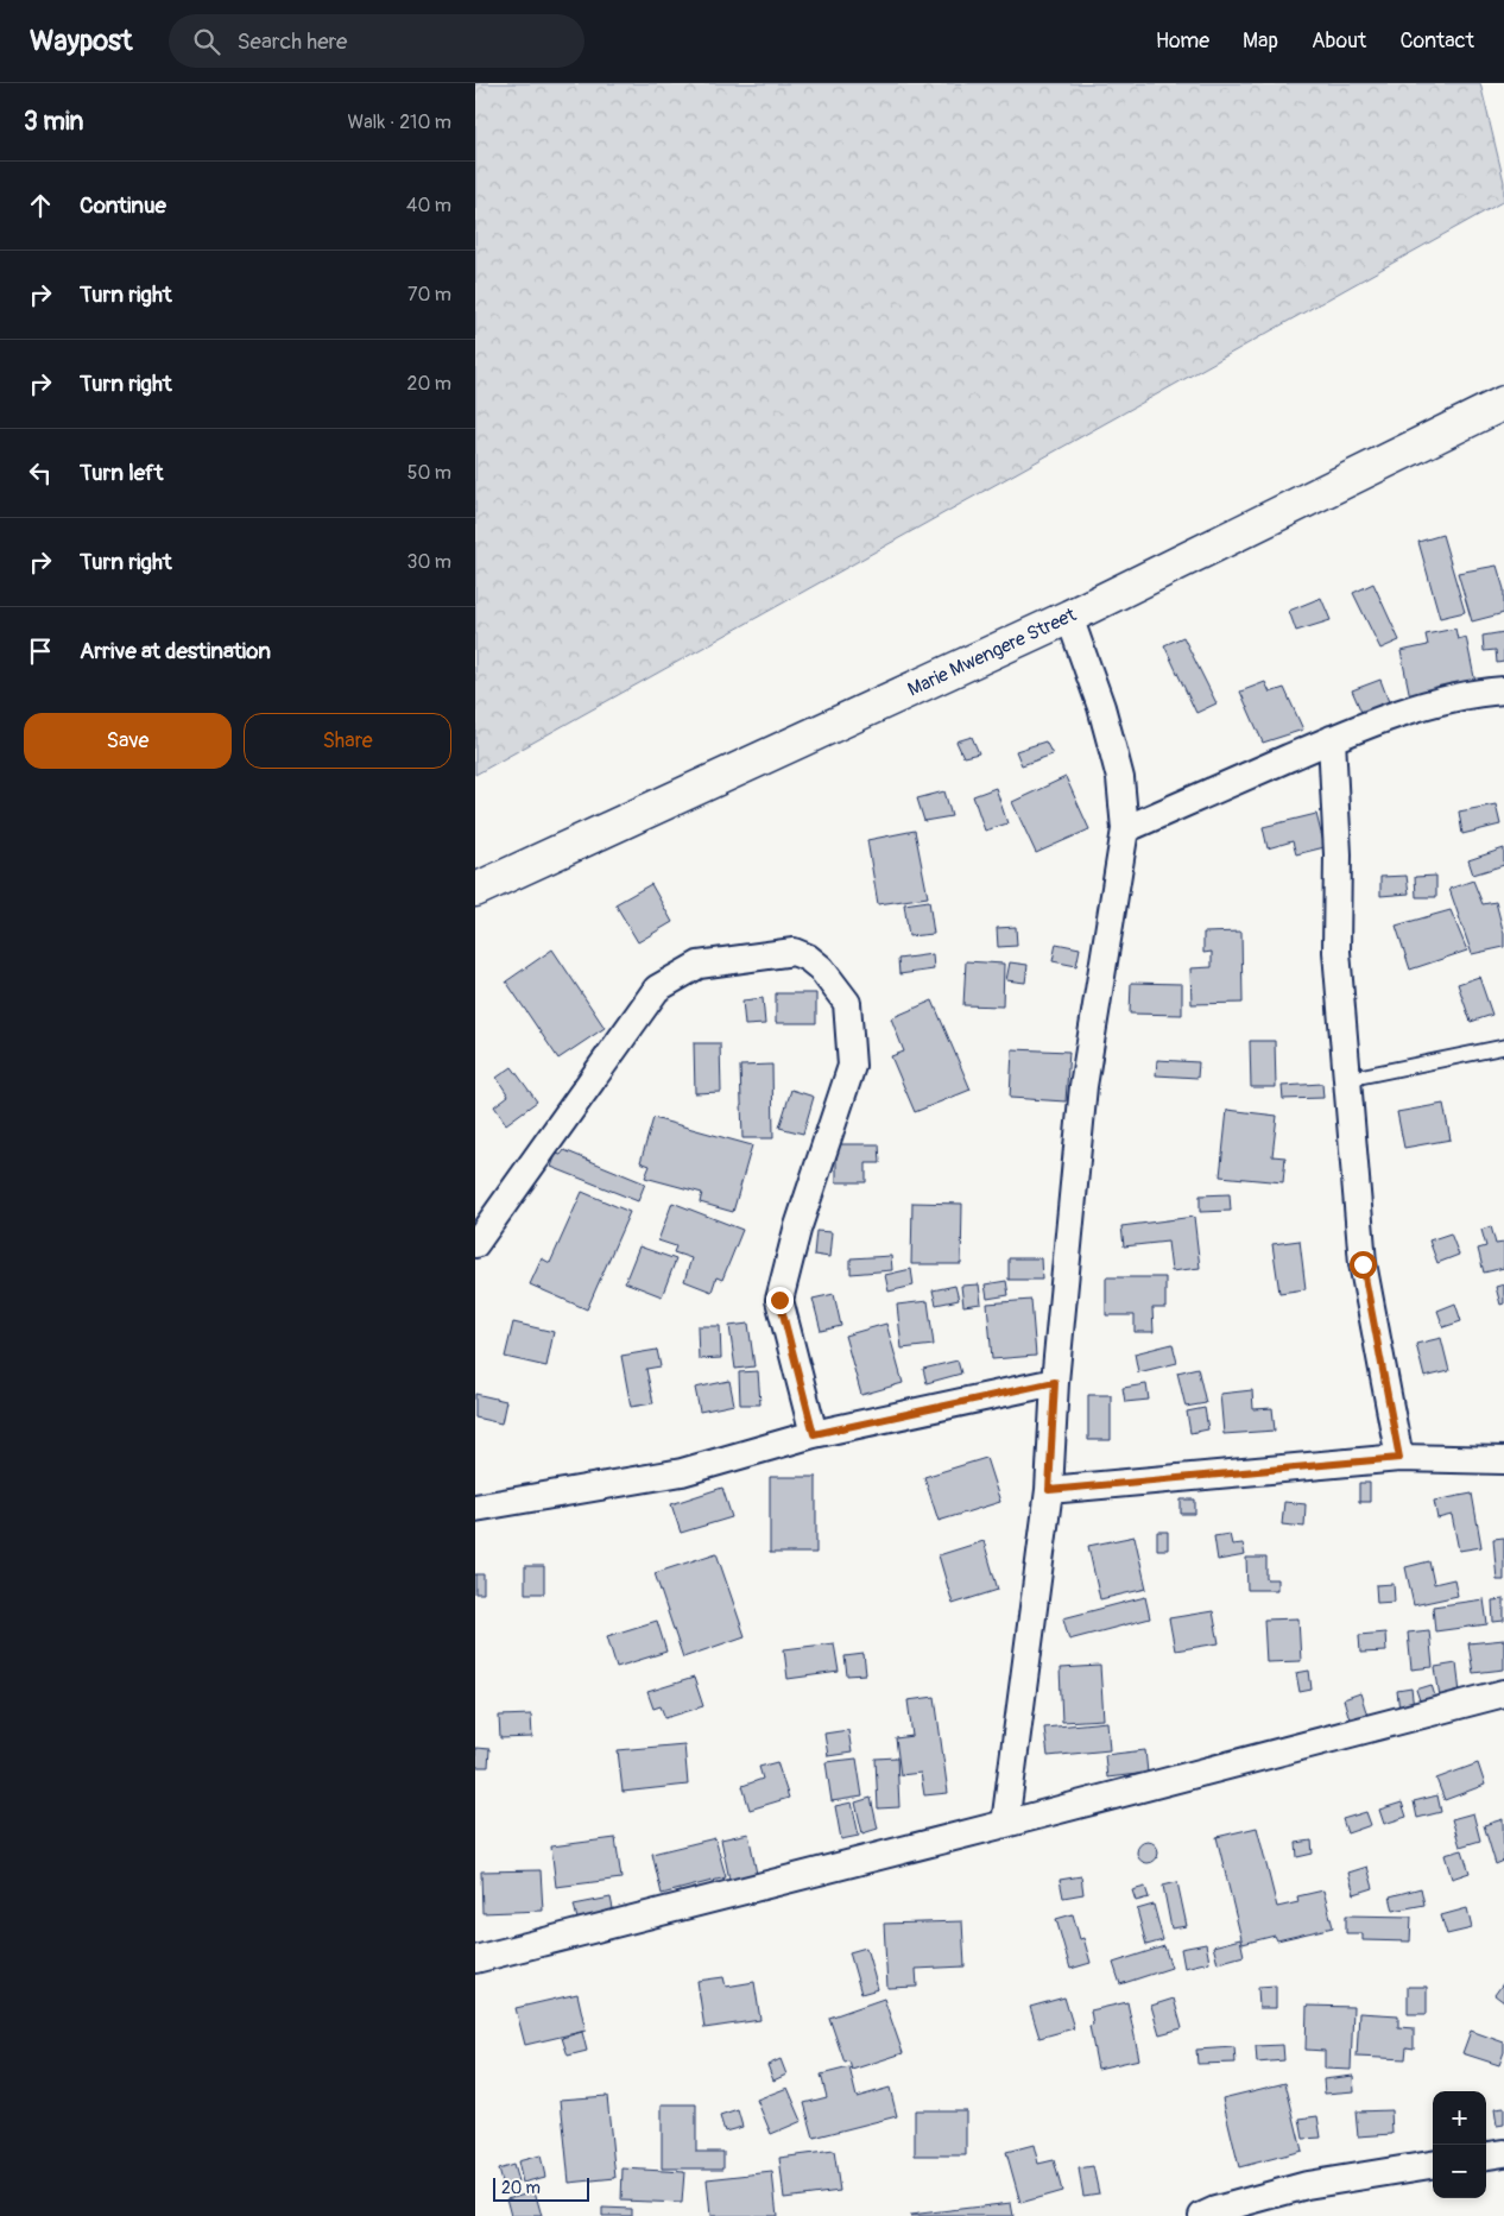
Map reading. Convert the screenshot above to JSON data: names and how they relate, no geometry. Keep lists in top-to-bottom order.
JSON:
{
  "streets": {
    "main road": ["Marie Mwengere Street"]
  },
  "scale_bar": "20 m",
  "page": {
    "header": "Waypost",
    "search": "Search here",
    "nav": [
      "Home",
      "Map",
      "About",
      "Contact"
    ],
    "heading": ["3 min", "Walk · 210 m"],
    "list": [
      ["Continue", "40 m"],
      ["Turn right", "70 m"],
      ["Turn right", "20 m"],
      ["Turn left", "50 m"],
      ["Turn right", "30 m"],
      "Arrive at destination"
    ],
    "buttons": ["Save", "Share"],
    "map_buttons": ["+", "−"],
    "scale": "20 m"
  }
}
